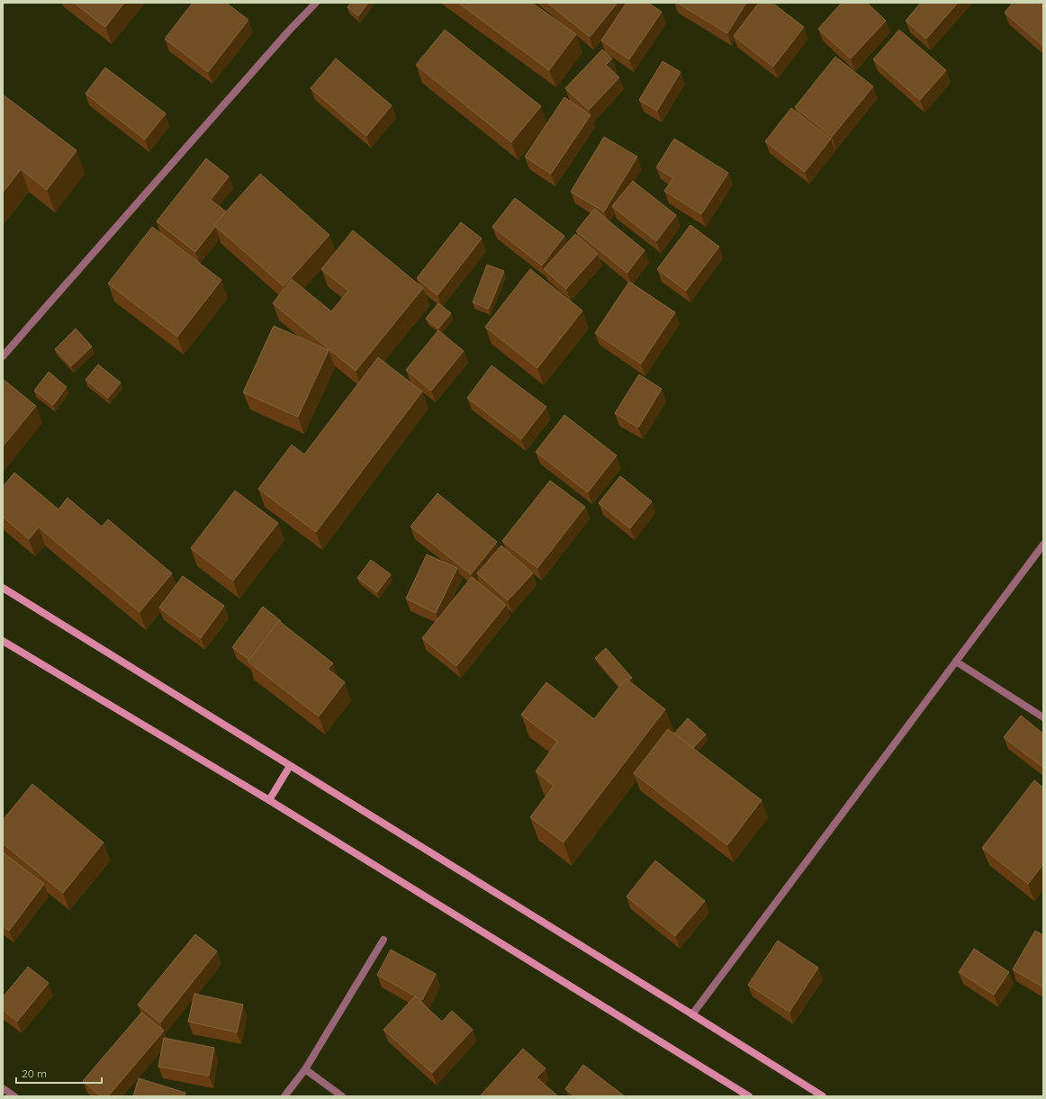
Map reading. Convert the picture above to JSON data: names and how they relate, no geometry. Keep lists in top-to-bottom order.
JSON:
{
  "scale_bar": "20 m"
}
